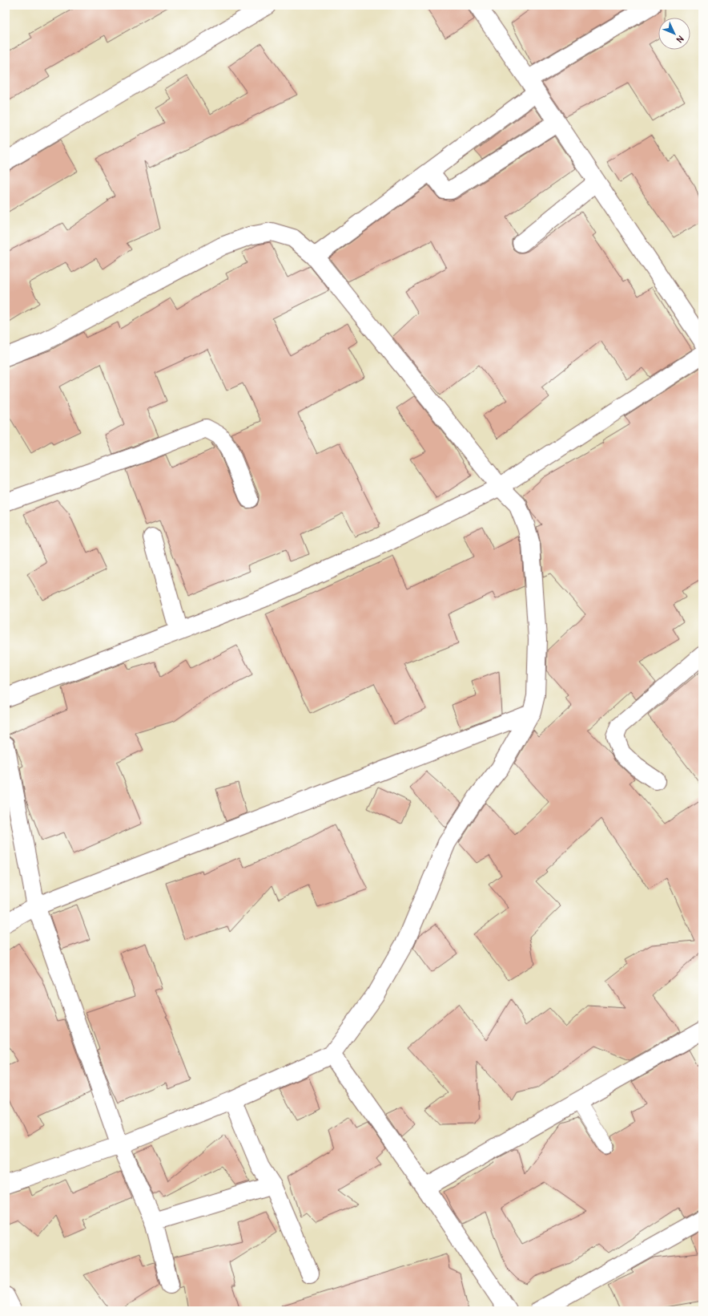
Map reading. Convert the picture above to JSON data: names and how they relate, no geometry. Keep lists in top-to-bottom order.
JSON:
{
  "north": "bottom right"
}
